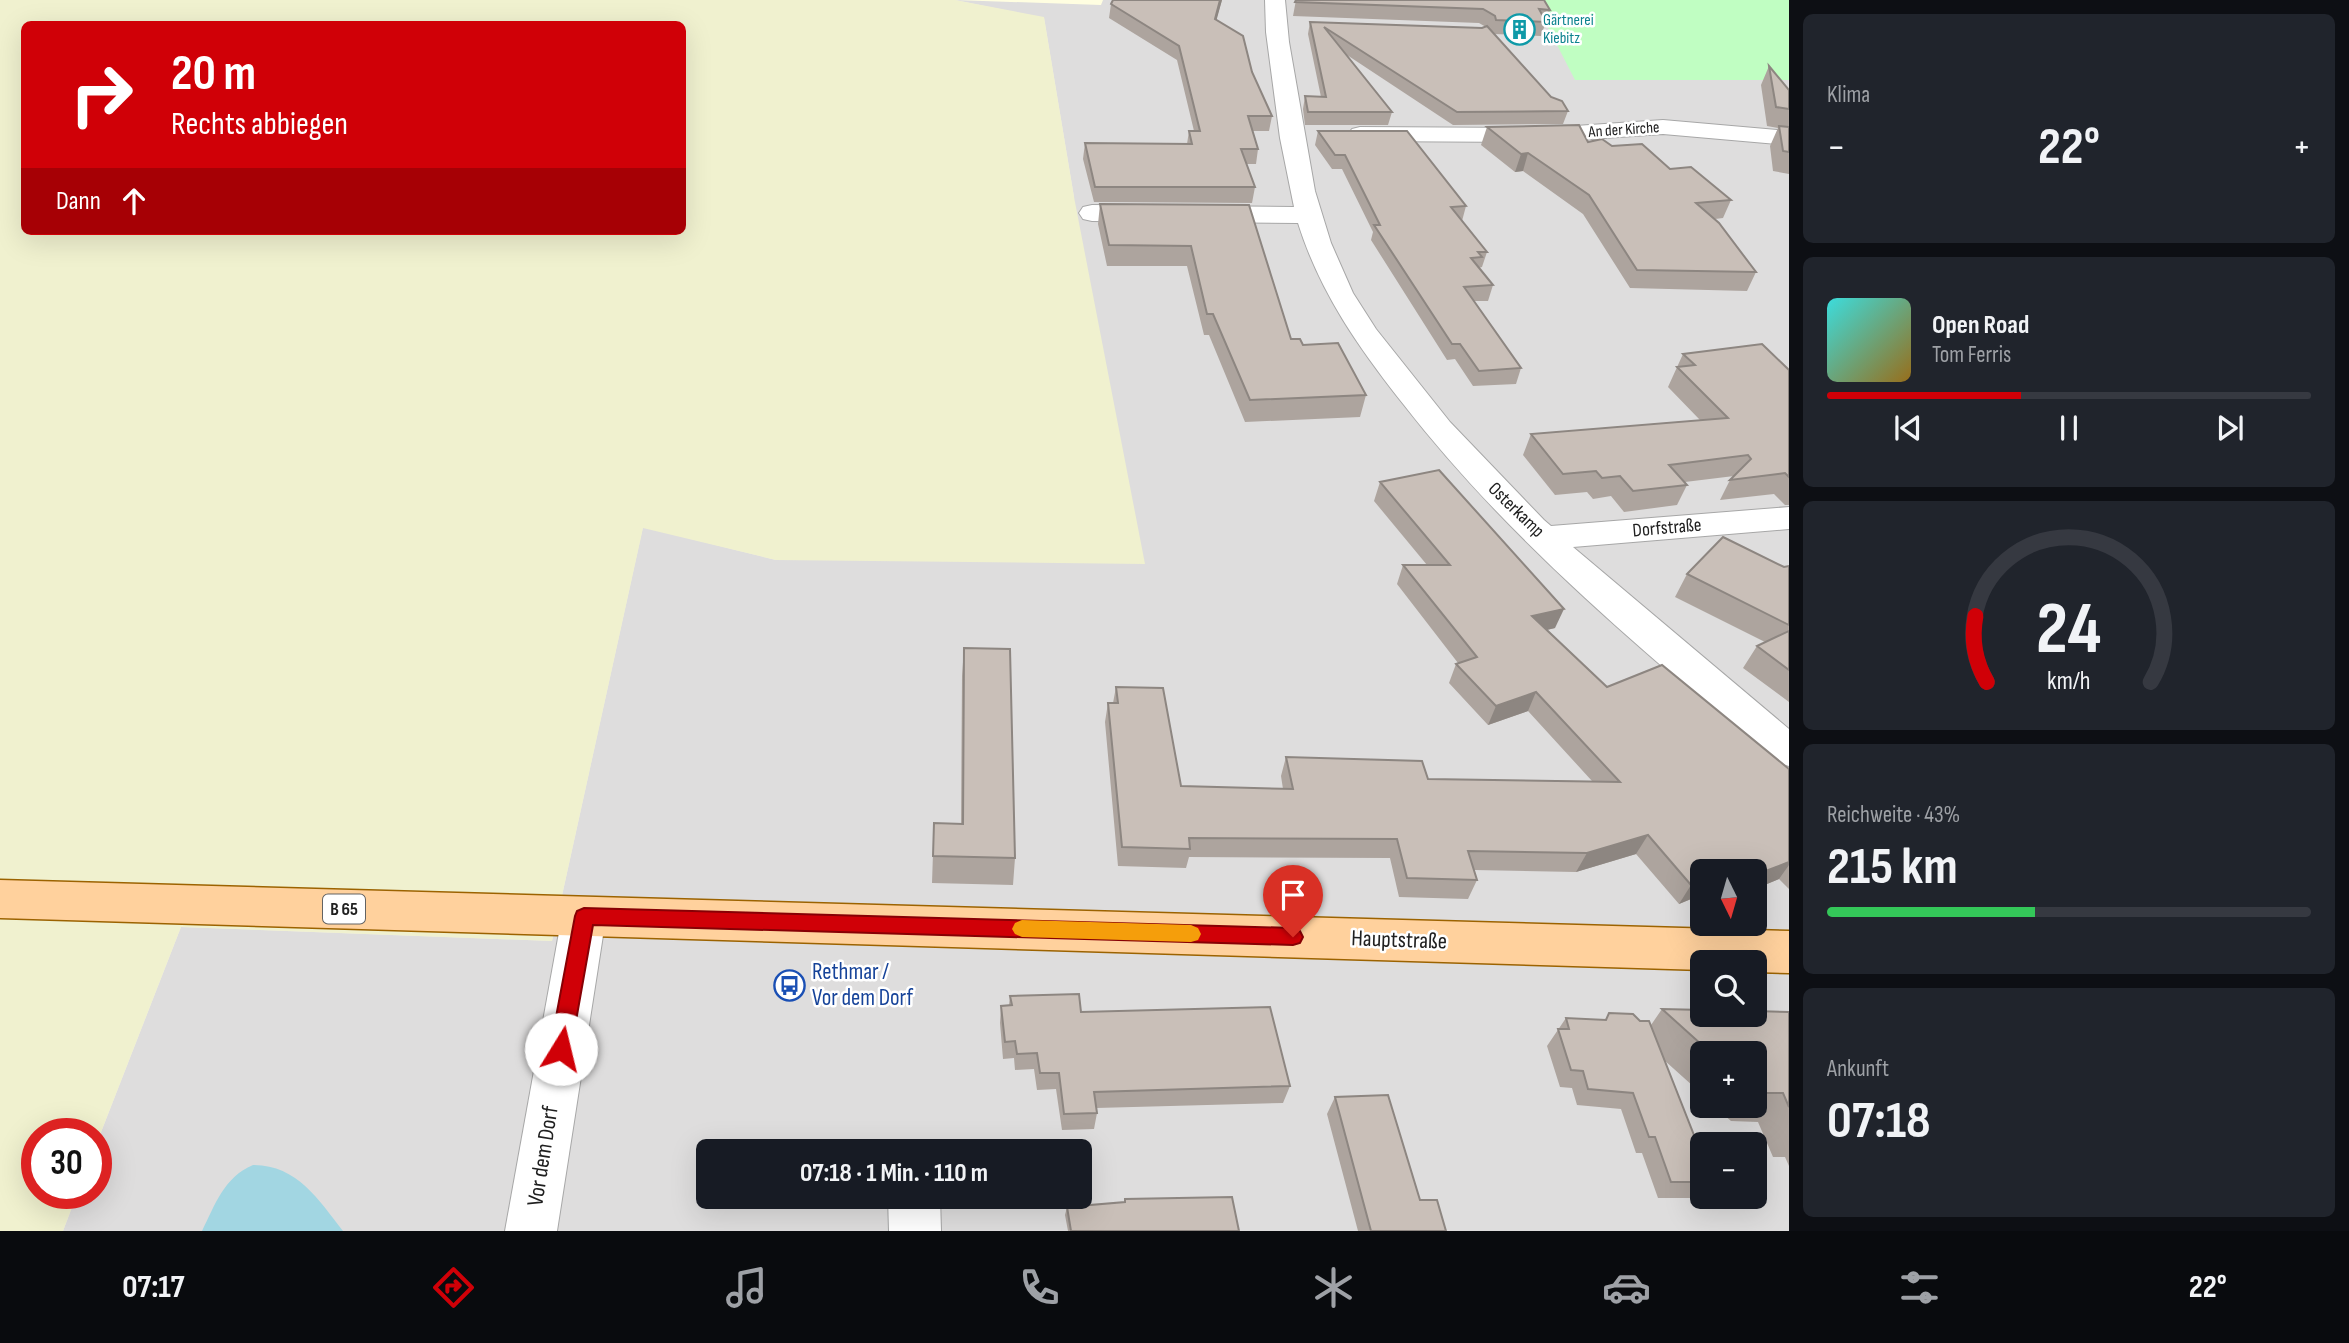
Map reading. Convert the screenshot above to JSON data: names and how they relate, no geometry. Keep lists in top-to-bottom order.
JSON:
{
  "streets": {
    "main road": ["B 65", "Hauptstraße"],
    "street": [
      "An der Kirche",
      "Osterkamp",
      "Dorfstraße",
      "Vor dem Dorf"
    ]
  },
  "crossings": [
    ["Osterkamp", "Dorfstraße"],
    ["B 65", "Hauptstraße"],
    ["B 65", "Vor dem Dorf"],
    ["Hauptstraße", "Vor dem Dorf"]
  ],
  "places": {
    "building": ["Gärtnerei Kiebitz"],
    "bus stop": ["Rethmar / Vor dem Dorf"]
  },
  "north": "bottom",
  "page": {
    "tile": [
      "Klima",
      ["Reichweite · 43%", "215 km"],
      ["Ankunft", "07:18"]
    ],
    "turn": ["20 m", "Rechts abbiegen"],
    "heat": ["−", "22°", "+"],
    "then": "Dann",
    "song": ["Open Road", "Tom Ferris"],
    "map_buttons": ["+", "−"],
    "limit": "30",
    "trip": "07:18 · 1 Min. · 110 m",
    "tabs": ["07:17", "22°"],
    "gauge": ["24", "km/h"]
  }
}
